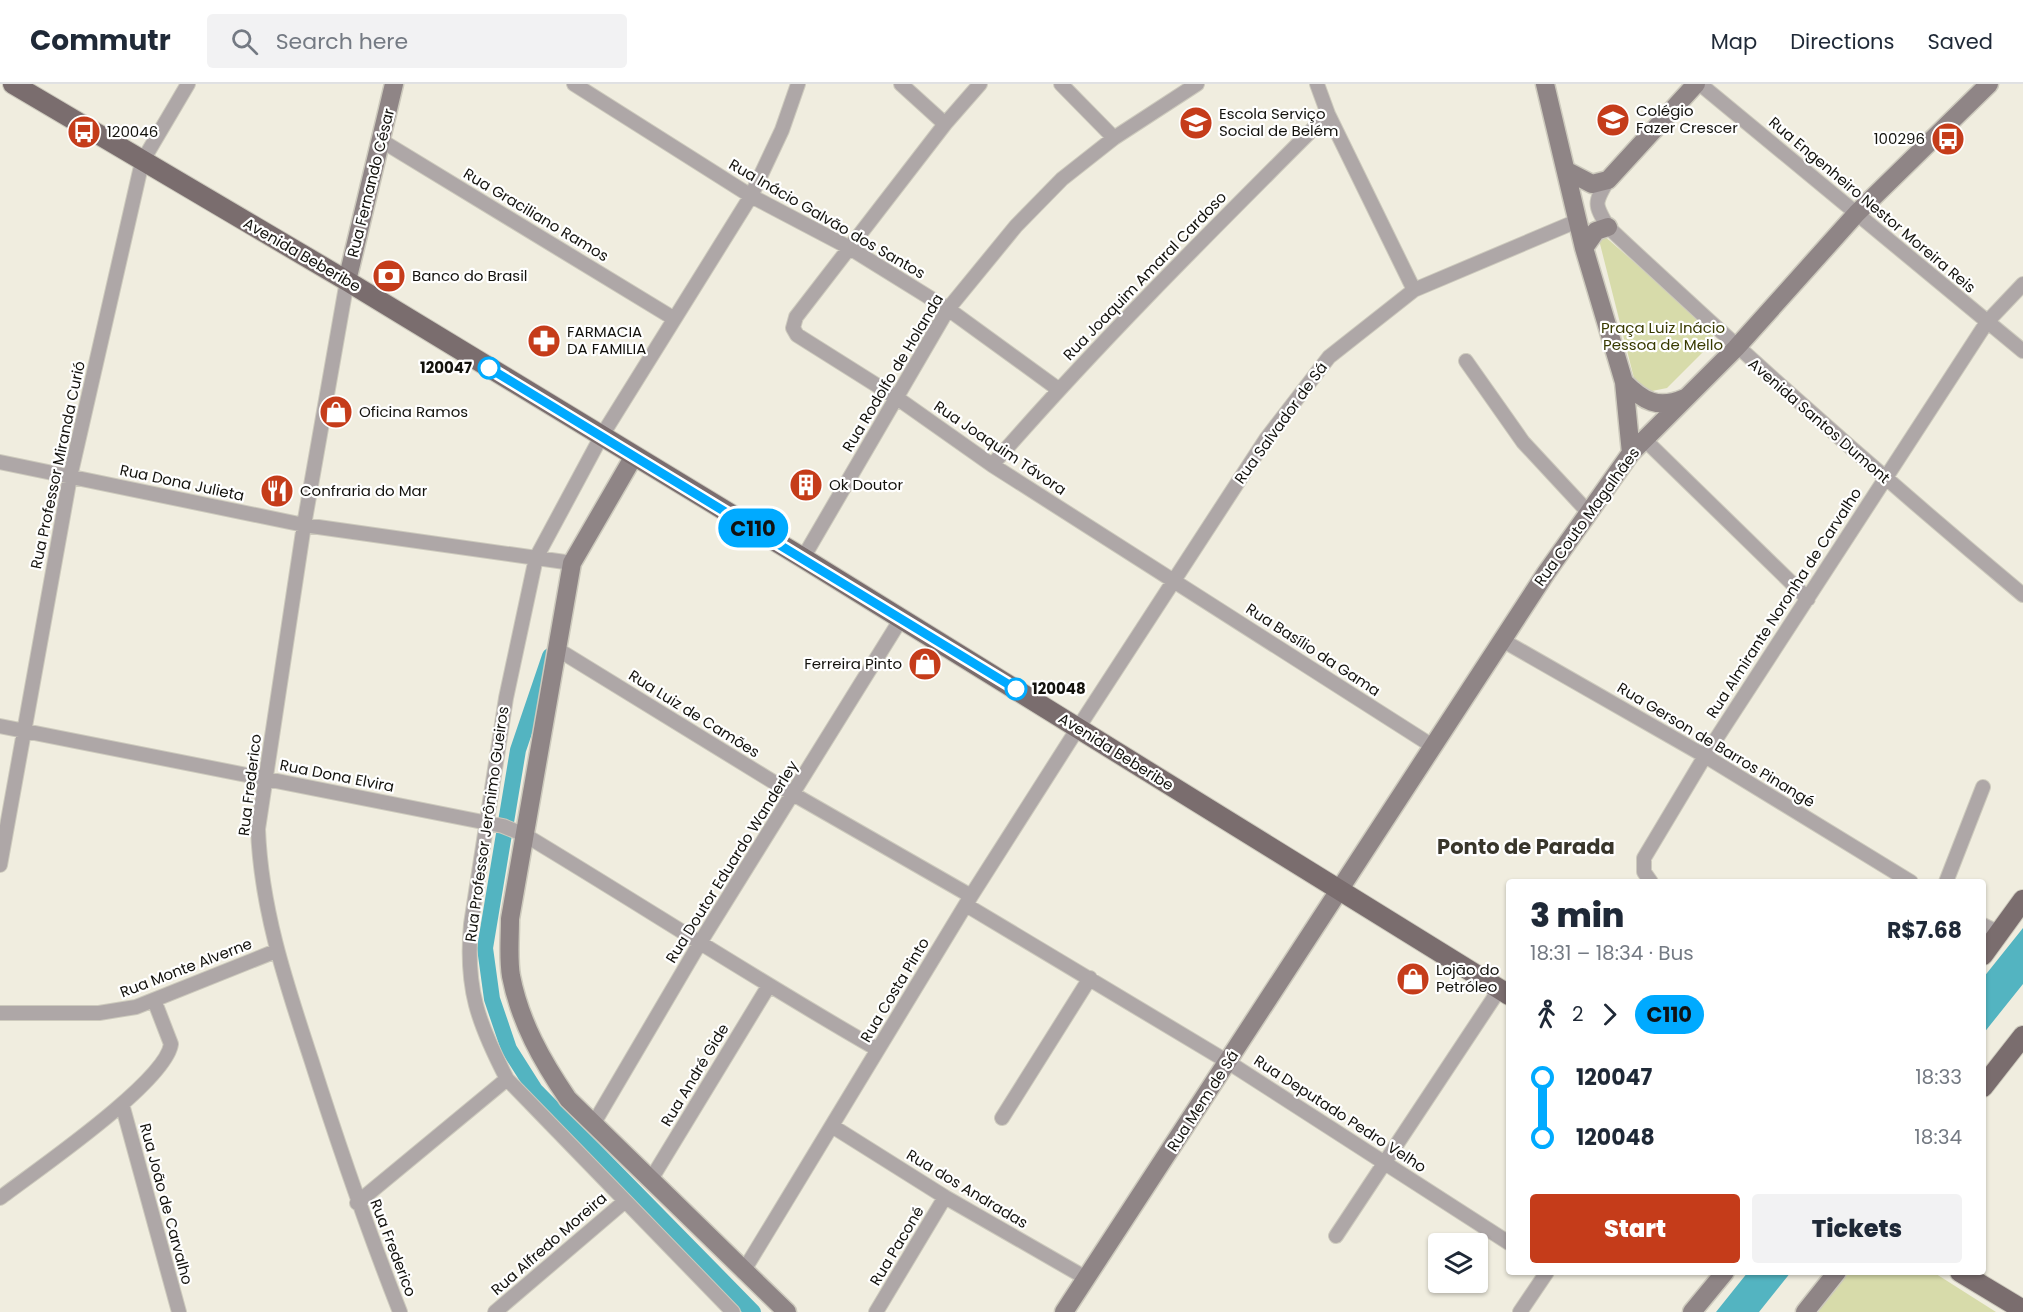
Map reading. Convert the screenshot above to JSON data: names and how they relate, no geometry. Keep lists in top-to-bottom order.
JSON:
{
  "streets": {
    "main road": ["Avenida Beberibe"],
    "street": [
      "Rua Fernando César",
      "Rua Engenheiro Nestor Moreira Reis",
      "Rua Graciliano Ramos",
      "Rua Inácio Galvão dos Santos",
      "Rua Joaquim Amaral Cardoso",
      "Rua Rodolfo de Holanda",
      "Avenida Santos Dumont",
      "Rua Salvador de Sá",
      "Rua Joaquim Távora",
      "Rua Professor Miranda Curió",
      "Rua Dona Julieta",
      "Rua Couto Magalhães",
      "Rua Almirante Noronha de Carvalho",
      "Rua Basílio da Gama",
      "Rua Luiz de Camões",
      "Rua Gerson de Barros Pinangé",
      "Rua Dona Elvira",
      "Rua Frederico",
      "Rua Professor Jerônimo Gueiros",
      "Rua Doutor Eduardo Wanderley",
      "Rua Monte Alverne",
      "Rua Costa Pinto",
      "Rua André Gide",
      "Rua Mem de Sá",
      "Rua Deputado Pedro Velho",
      "Rua dos Andradas",
      "Rua João de Carvalho",
      "Rua Alfredo Moreira",
      "Rua Paconé"
    ]
  },
  "crossings": [
    ["Rua Fernando César", "Rua Graciliano Ramos"],
    ["Rua Fernando César", "Avenida Beberibe"],
    ["Rua Fernando César", "Rua Frederico"],
    ["Rua Engenheiro Nestor Moreira Reis", "Rua Couto Magalhães"],
    ["Rua Engenheiro Nestor Moreira Reis", "Rua Almirante Noronha de Carvalho"],
    ["Rua Graciliano Ramos", "Rua Professor Jerônimo Gueiros"],
    ["Rua Inácio Galvão dos Santos", "Rua Joaquim Amaral Cardoso"],
    ["Rua Inácio Galvão dos Santos", "Rua Rodolfo de Holanda"],
    ["Rua Inácio Galvão dos Santos", "Rua Joaquim Távora"],
    ["Rua Inácio Galvão dos Santos", "Rua Professor Jerônimo Gueiros"],
    ["Avenida Beberibe", "Rua Rodolfo de Holanda"],
    ["Avenida Beberibe", "Rua Salvador de Sá"],
    ["Avenida Beberibe", "Rua Professor Miranda Curió"],
    ["Avenida Beberibe", "Rua Couto Magalhães"],
    ["Avenida Beberibe", "Rua Frederico"],
    ["Avenida Beberibe", "Rua Professor Jerônimo Gueiros"],
    ["Avenida Beberibe", "Rua Doutor Eduardo Wanderley"],
    ["Avenida Beberibe", "Rua Costa Pinto"],
    ["Avenida Beberibe", "Rua Mem de Sá"],
    ["Rua Joaquim Amaral Cardoso", "Rua Joaquim Távora"],
    ["Rua Rodolfo de Holanda", "Rua Joaquim Távora"],
    ["Avenida Santos Dumont", "Rua Couto Magalhães"],
    ["Avenida Santos Dumont", "Rua Almirante Noronha de Carvalho"],
    ["Rua Salvador de Sá", "Rua Joaquim Távora"],
    ["Rua Salvador de Sá", "Rua Basílio da Gama"],
    ["Rua Salvador de Sá", "Rua Costa Pinto"],
    ["Rua Joaquim Távora", "Rua Basílio da Gama"],
    ["Rua Professor Miranda Curió", "Rua Dona Julieta"],
    ["Rua Professor Miranda Curió", "Rua Dona Elvira"],
    ["Rua Dona Julieta", "Rua Frederico"],
    ["Rua Dona Julieta", "Rua Professor Jerônimo Gueiros"],
    ["Rua Couto Magalhães", "Rua Basílio da Gama"],
    ["Rua Couto Magalhães", "Rua Gerson de Barros Pinangé"],
    ["Rua Couto Magalhães", "Rua Mem de Sá"],
    ["Rua Almirante Noronha de Carvalho", "Rua Gerson de Barros Pinangé"],
    ["Rua Luiz de Camões", "Rua Doutor Eduardo Wanderley"],
    ["Rua Luiz de Camões", "Rua Costa Pinto"],
    ["Rua Luiz de Camões", "Rua Deputado Pedro Velho"],
    ["Rua Dona Elvira", "Rua Frederico"],
    ["Rua Dona Elvira", "Rua Professor Jerônimo Gueiros"],
    ["Rua Dona Elvira", "Rua Doutor Eduardo Wanderley"],
    ["Rua Dona Elvira", "Rua Costa Pinto"],
    ["Rua Dona Elvira", "Rua André Gide"],
    ["Rua Frederico", "Rua Monte Alverne"],
    ["Rua Professor Jerônimo Gueiros", "Rua Alfredo Moreira"],
    ["Rua Costa Pinto", "Rua Deputado Pedro Velho"],
    ["Rua Costa Pinto", "Rua dos Andradas"],
    ["Rua Mem de Sá", "Rua Deputado Pedro Velho"],
    ["Rua Mem de Sá", "Rua dos Andradas"],
    ["Rua dos Andradas", "Rua Paconé"]
  ],
  "districts": ["Ponto de Parada"],
  "parks": ["Praça Luiz Inácio Pessoa de Mello"],
  "places": {
    "school or university": ["Colégio Fazer Crescer", "Escola Serviço Social de Belém"],
    "bus stop": ["120046", "100296"],
    "bank": ["Banco do Brasil"],
    "pharmacy": ["FARMACIA DA FAMILIA"],
    "other": ["120047", "120048"],
    "shop": ["Oficina Ramos", "Ferreira Pinto", "Lojão do Petróleo"],
    "building": ["Ok Doutor"],
    "restaurant": ["Confraria do Mar"]
  },
  "lines": ["bus line C110"],
  "page": {
    "header": "Commutr",
    "search": "Search here",
    "nav": ["Map", "Directions", "Saved"],
    "on_map": "C110",
    "heading": ["3 min", "18:31 – 18:34 · Bus", "R$7.68"],
    "legs": ["2", "C110"],
    "list": [
      {
        "name": "120047",
        "value": "18:33"
      },
      {
        "name": "120048",
        "value": "18:34"
      }
    ],
    "buttons": ["Start", "Tickets"]
  }
}
